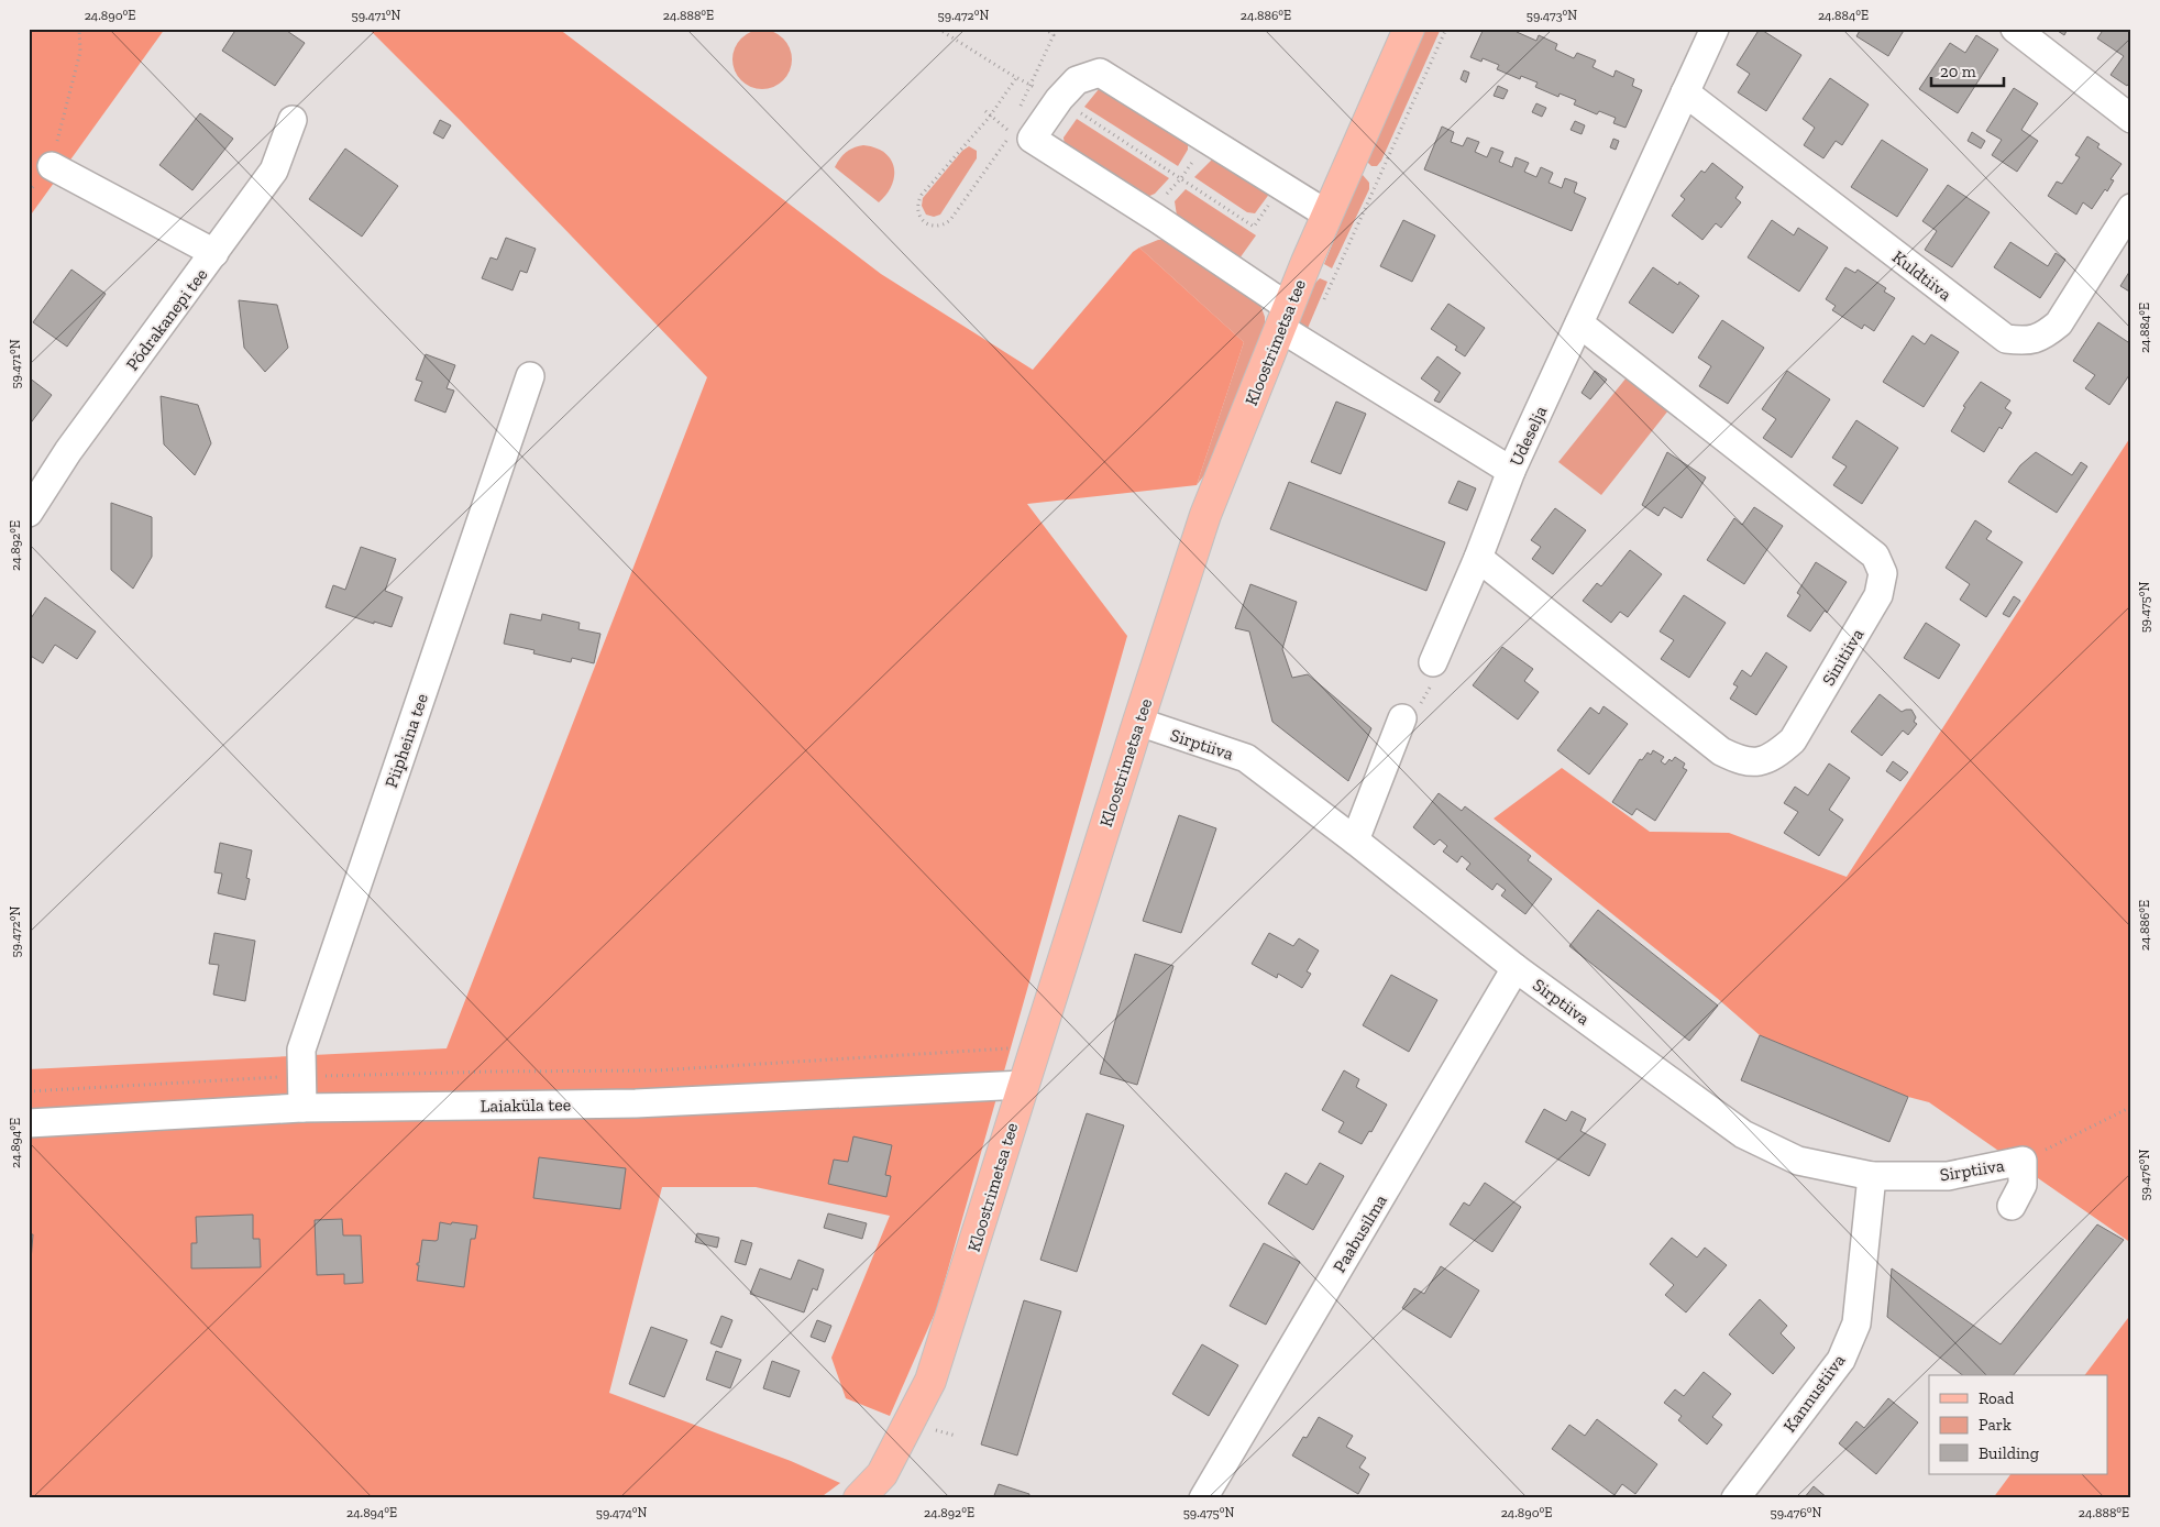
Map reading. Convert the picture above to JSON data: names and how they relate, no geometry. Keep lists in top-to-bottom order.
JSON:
{
  "streets": {
    "main road": ["Kloostrimetsa tee"],
    "street": [
      "Kuldtiiva",
      "Põdrakanepi tee",
      "Udeselja",
      "Sinitiiva",
      "Piipheina tee",
      "Sirptiiva",
      "Laiaküla tee",
      "Paabusilma",
      "Kannustiiva"
    ]
  },
  "crossings": [
    ["Kuldtiiva", "Udeselja"],
    ["Kloostrimetsa tee", "Sirptiiva"],
    ["Kloostrimetsa tee", "Laiaküla tee"],
    ["Udeselja", "Sinitiiva"],
    ["Piipheina tee", "Laiaküla tee"],
    ["Sirptiiva", "Paabusilma"],
    ["Sirptiiva", "Kannustiiva"]
  ],
  "legend": ["Road", "Park", "Building"],
  "scale_bar": "20 m",
  "coordinates": [
    "24.890°E",
    "59.471°N",
    "24.888°E",
    "59.472°N",
    "24.886°E",
    "59.473°N",
    "24.884°E",
    "24.892°E",
    "59.475°N",
    "24.894°E",
    "59.476°N",
    "59.474°N"
  ]
}
